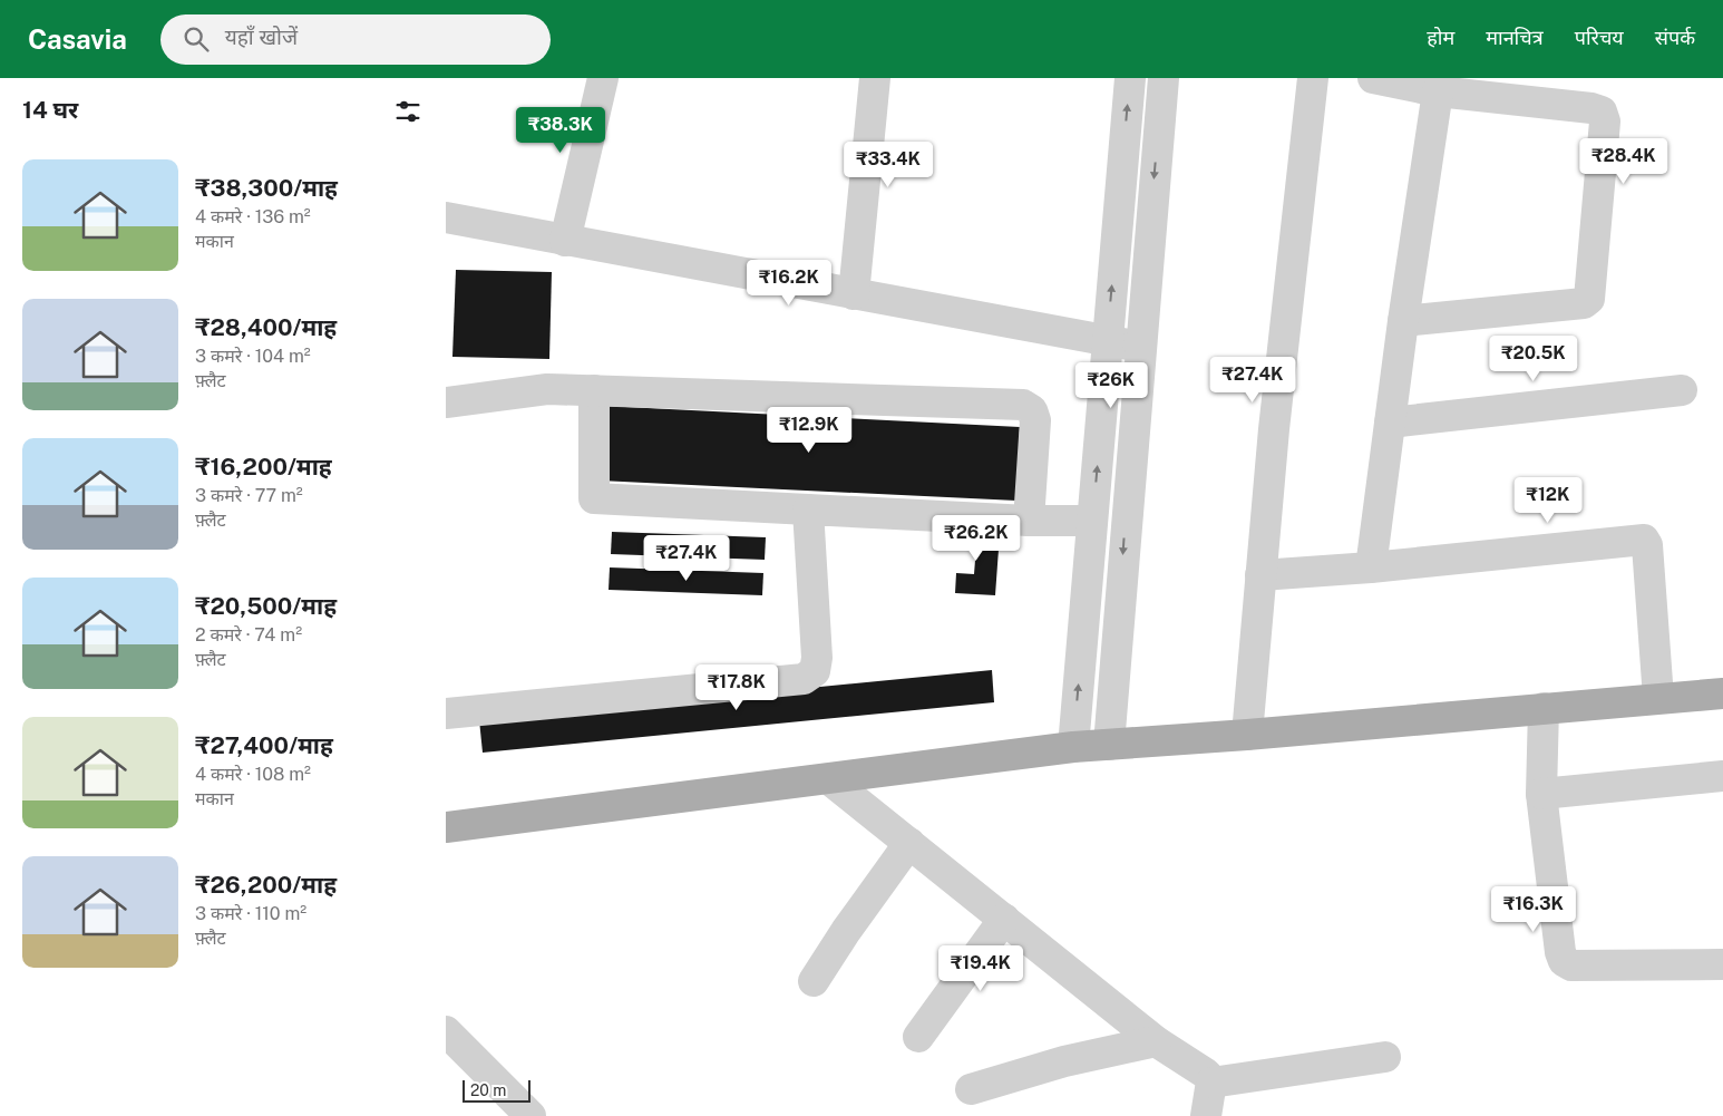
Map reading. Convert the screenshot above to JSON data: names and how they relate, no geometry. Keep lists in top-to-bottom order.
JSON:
{
  "scale_bar": "20 m",
  "page": {
    "header": "Casavia",
    "search": "यहाँ खोजें",
    "nav": [
      "होम",
      "मानचित्र",
      "परिचय",
      "संपर्क"
    ],
    "heading": "14 घर",
    "price": [
      "₹38.3K",
      "₹28.4K",
      "₹33.4K",
      "₹16.2K",
      "₹20.5K",
      "₹27.4K",
      "₹26K",
      "₹12.9K",
      "₹12K",
      "₹26.2K",
      "₹27.4K",
      "₹17.8K",
      "₹16.3K",
      "₹19.4K"
    ],
    "list": [
      {
        "name": "₹38,300/माह",
        "note": "4 कमरे · 136 m² · मकान"
      },
      {
        "name": "₹28,400/माह",
        "note": "3 कमरे · 104 m² · फ़्लैट"
      },
      {
        "name": "₹16,200/माह",
        "note": "3 कमरे · 77 m² · फ़्लैट"
      },
      {
        "name": "₹20,500/माह",
        "note": "2 कमरे · 74 m² · फ़्लैट"
      },
      {
        "name": "₹27,400/माह",
        "note": "4 कमरे · 108 m² · मकान"
      },
      {
        "name": "₹26,200/माह",
        "note": "3 कमरे · 110 m² · फ़्लैट"
      }
    ],
    "scale": "20 m"
  }
}
